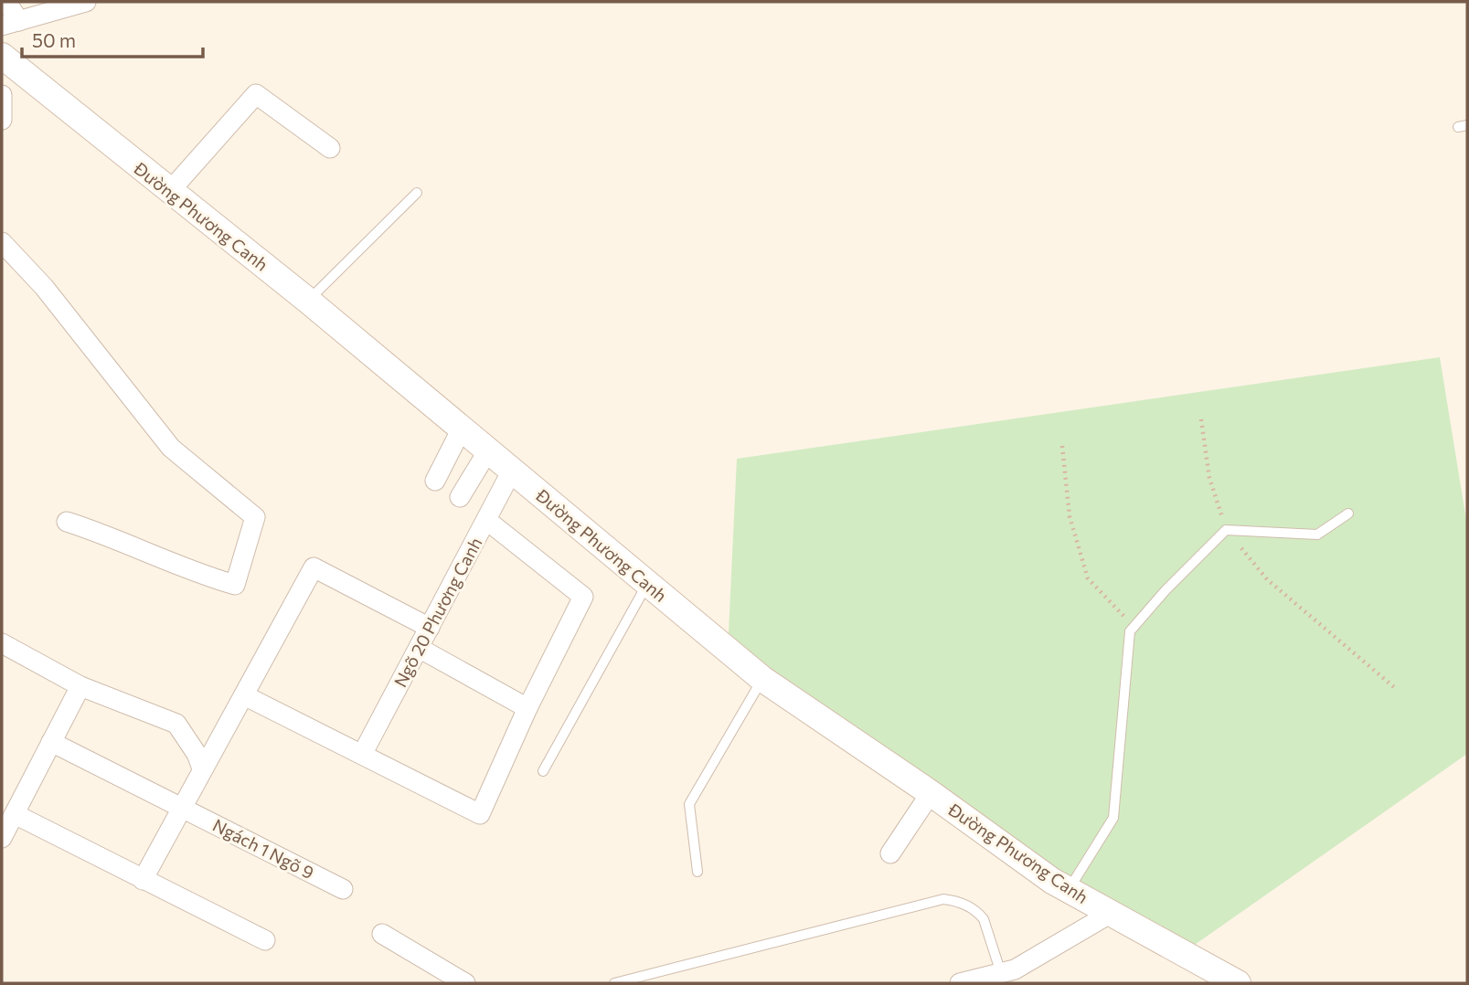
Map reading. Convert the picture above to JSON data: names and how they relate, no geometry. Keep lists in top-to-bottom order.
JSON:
{
  "streets": {
    "street": ["Đường Phương Canh", "Ngõ 20 Phương Canh", "Ngách 1 Ngõ 9"]
  },
  "crossings": [
    ["Đường Phương Canh", "Ngõ 20 Phương Canh"]
  ],
  "scale_bar": "50 m"
}
